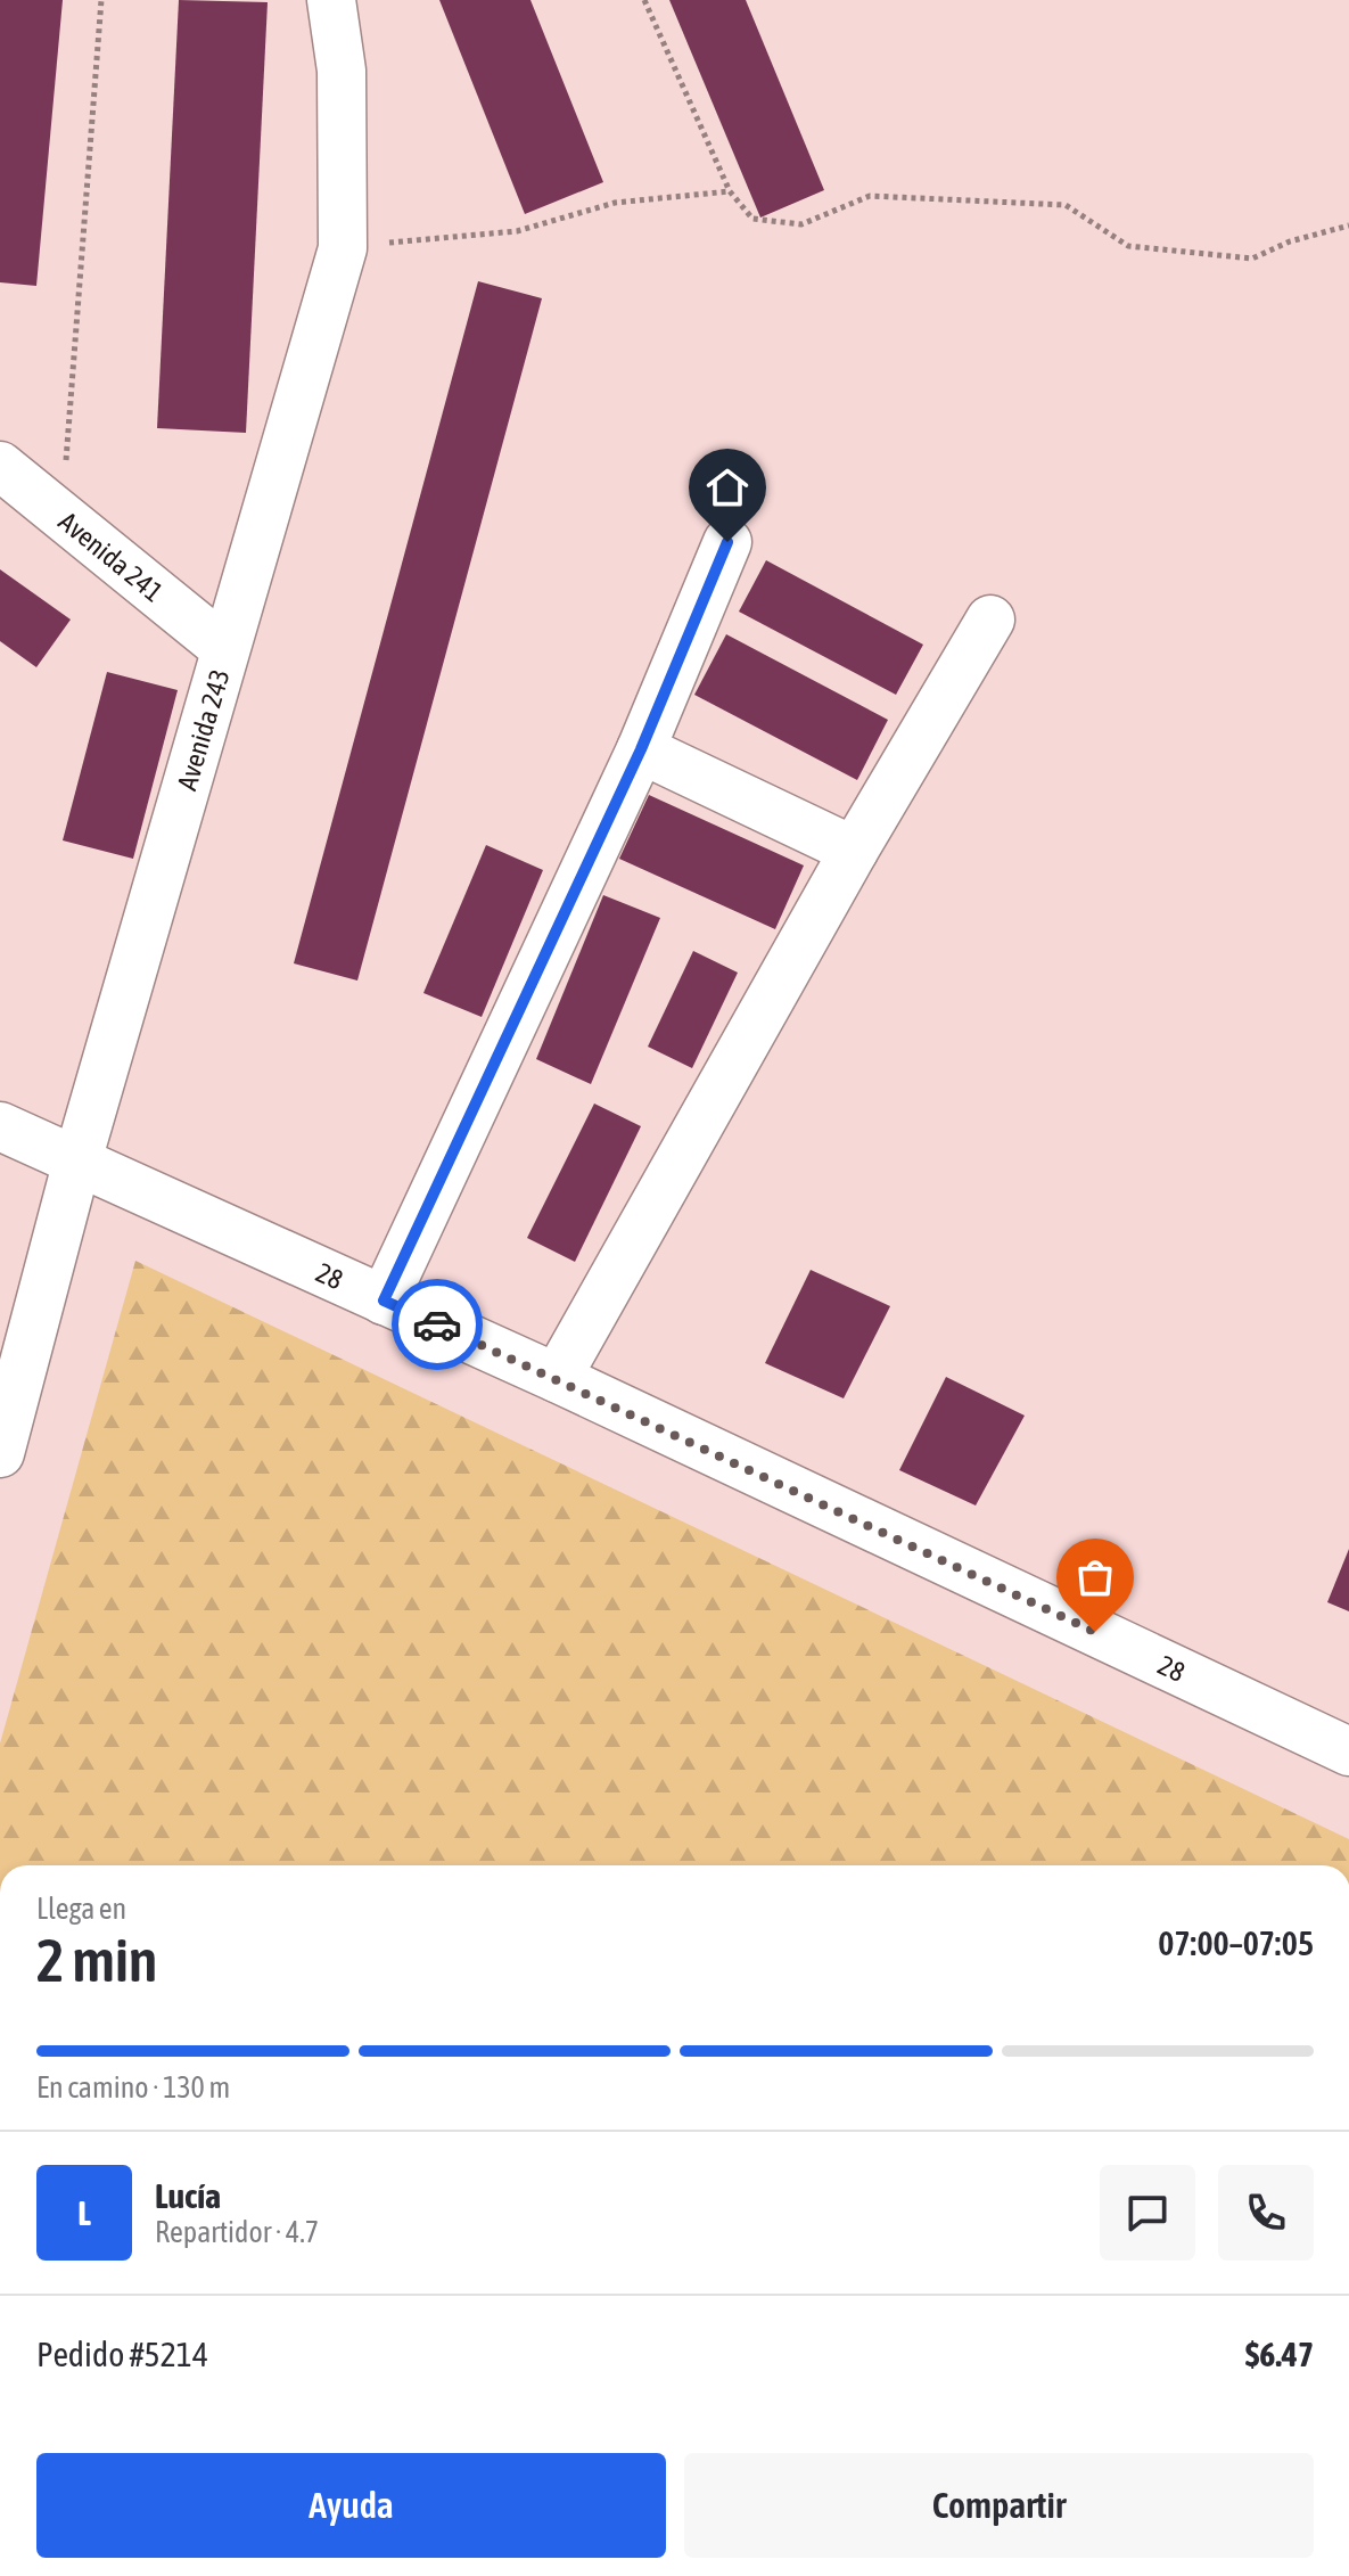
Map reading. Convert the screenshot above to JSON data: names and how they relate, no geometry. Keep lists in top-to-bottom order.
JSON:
{
  "streets": {
    "street": ["Avenida 241", "Avenida 243", "28"]
  },
  "crossings": [
    ["Avenida 241", "Avenida 243"],
    ["Avenida 243", "28"]
  ],
  "page": {
    "heading": ["2 min", "Llega en", "07:00–07:05"],
    "panel": [
      "Lucía",
      "Repartidor · 4.7",
      "Pedido #5214",
      "$6.47"
    ],
    "bar": "En camino · 130 m",
    "round": "L",
    "buttons": ["Ayuda", "Compartir"]
  }
}
